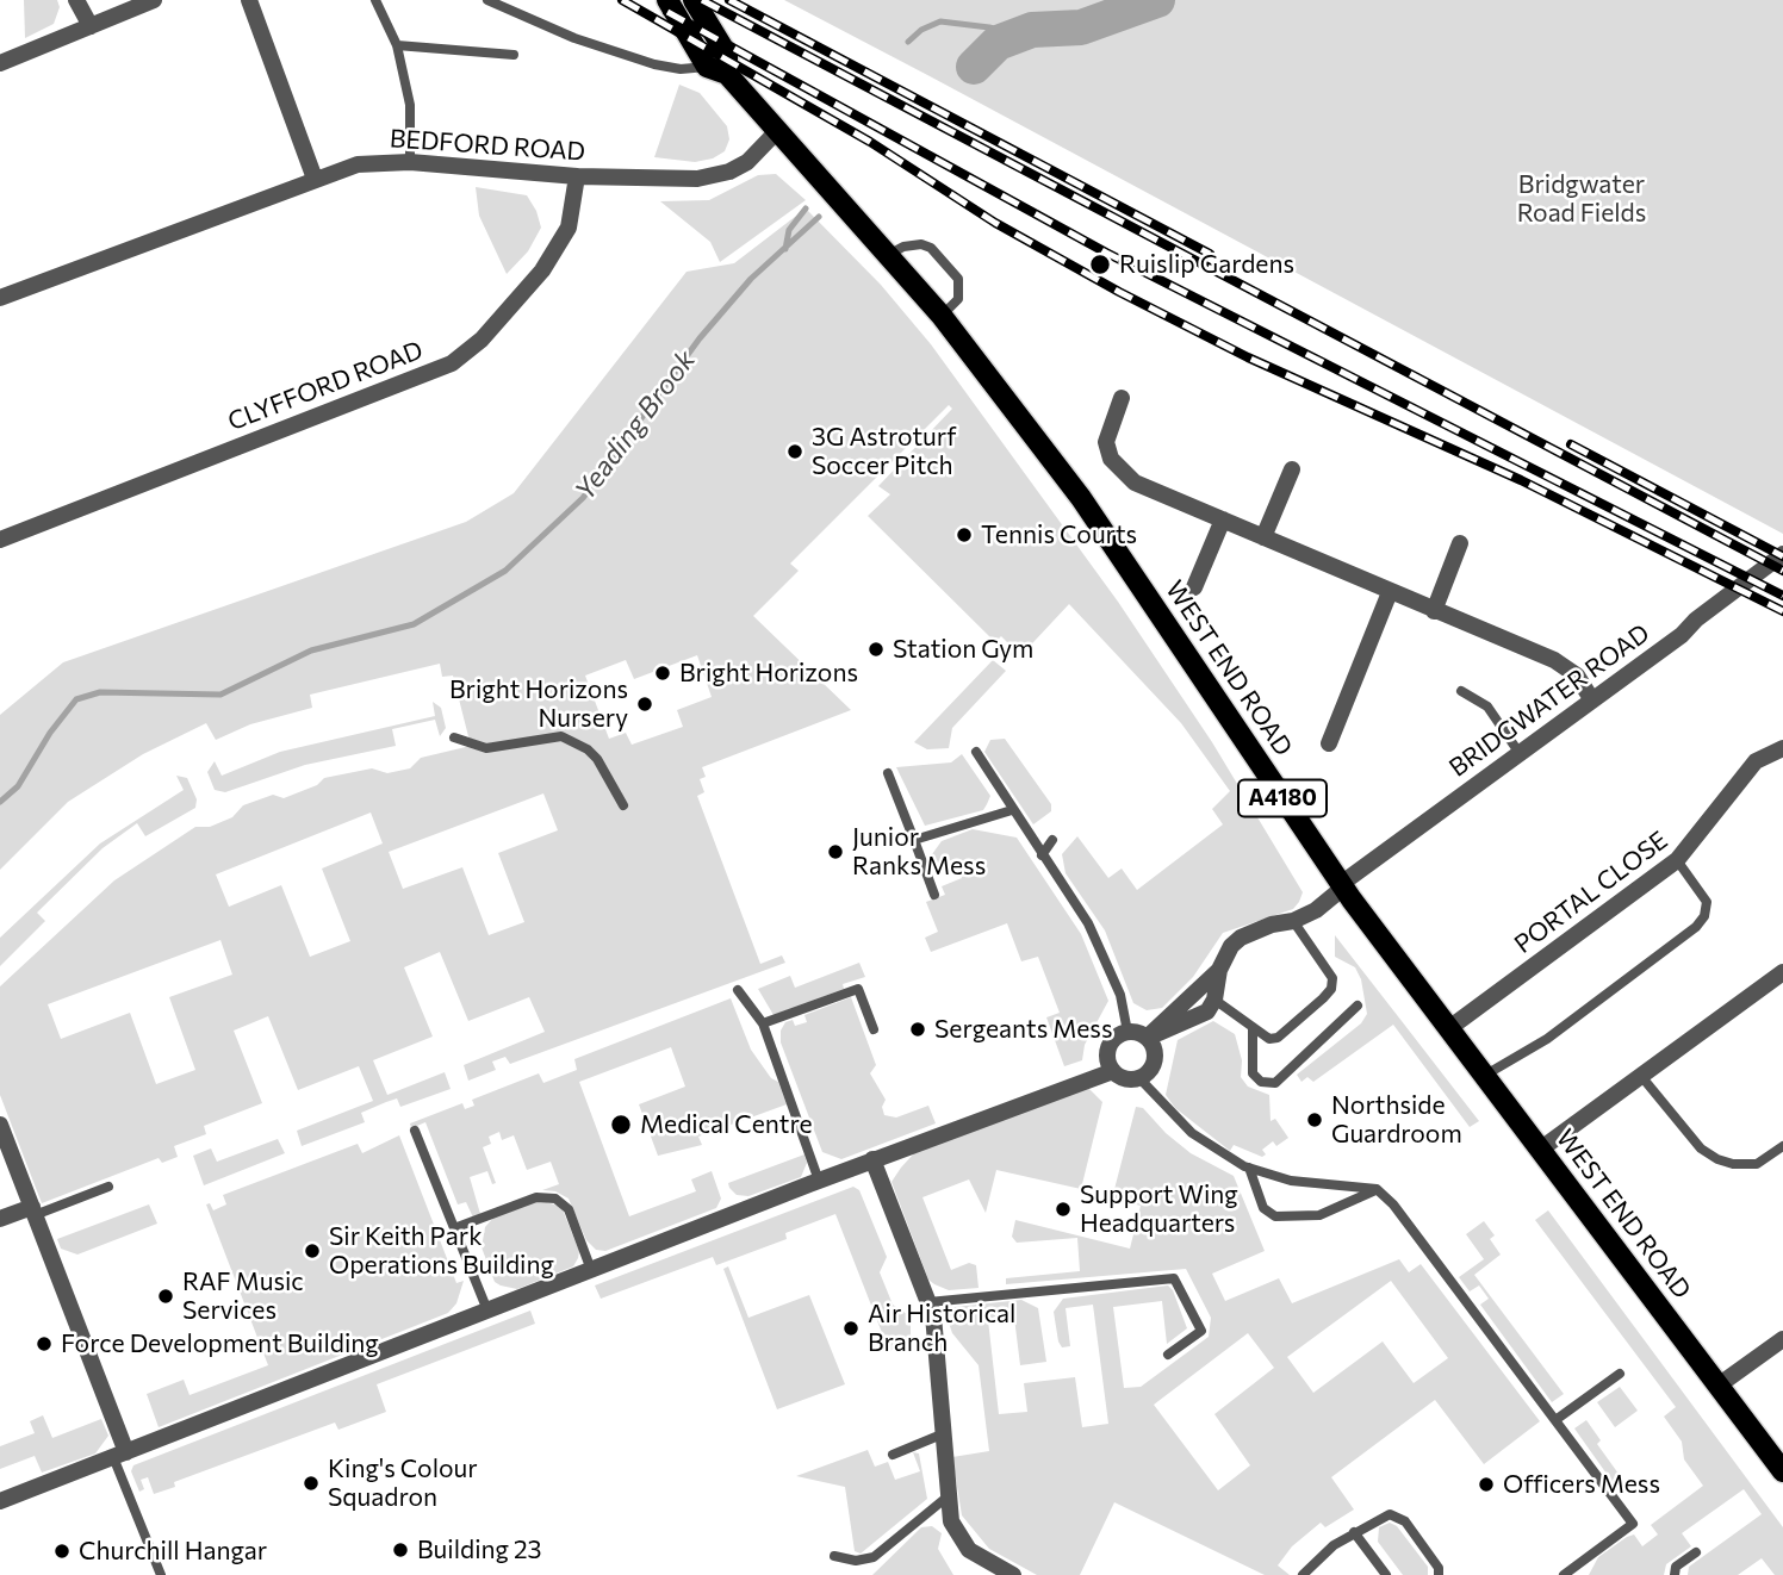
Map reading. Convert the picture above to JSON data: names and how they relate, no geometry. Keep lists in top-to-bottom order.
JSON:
{
  "streets": {
    "main road": ["WEST END ROAD", "A4180"],
    "street": [
      "BEDFORD ROAD",
      "CLYFFORD ROAD",
      "BRIDGWATER ROAD",
      "PORTAL CLOSE"
    ]
  },
  "crossings": [
    ["BEDFORD ROAD", "CLYFFORD ROAD"],
    ["BEDFORD ROAD", "WEST END ROAD"],
    ["WEST END ROAD", "BRIDGWATER ROAD"],
    ["WEST END ROAD", "PORTAL CLOSE"]
  ],
  "water": ["Yeading Brook"],
  "parks": ["Bridgwater Road Fields"],
  "places": [
    "Ruislip Gardens",
    "3G Astroturf Soccer Pitch",
    "Tennis Courts",
    "Station Gym",
    "Bright Horizons",
    "Bright Horizons Nursery",
    "Junior Ranks Mess",
    "Sergeants Mess",
    "Northside Guardroom",
    "Medical Centre",
    "Support Wing Headquarters",
    "Sir Keith Park Operations Building",
    "RAF Music Services",
    "Air Historical Branch",
    "Force Development Building",
    "King's Colour Squadron",
    "Officers Mess",
    "Building 23",
    "Churchill Hangar"
  ]
}
